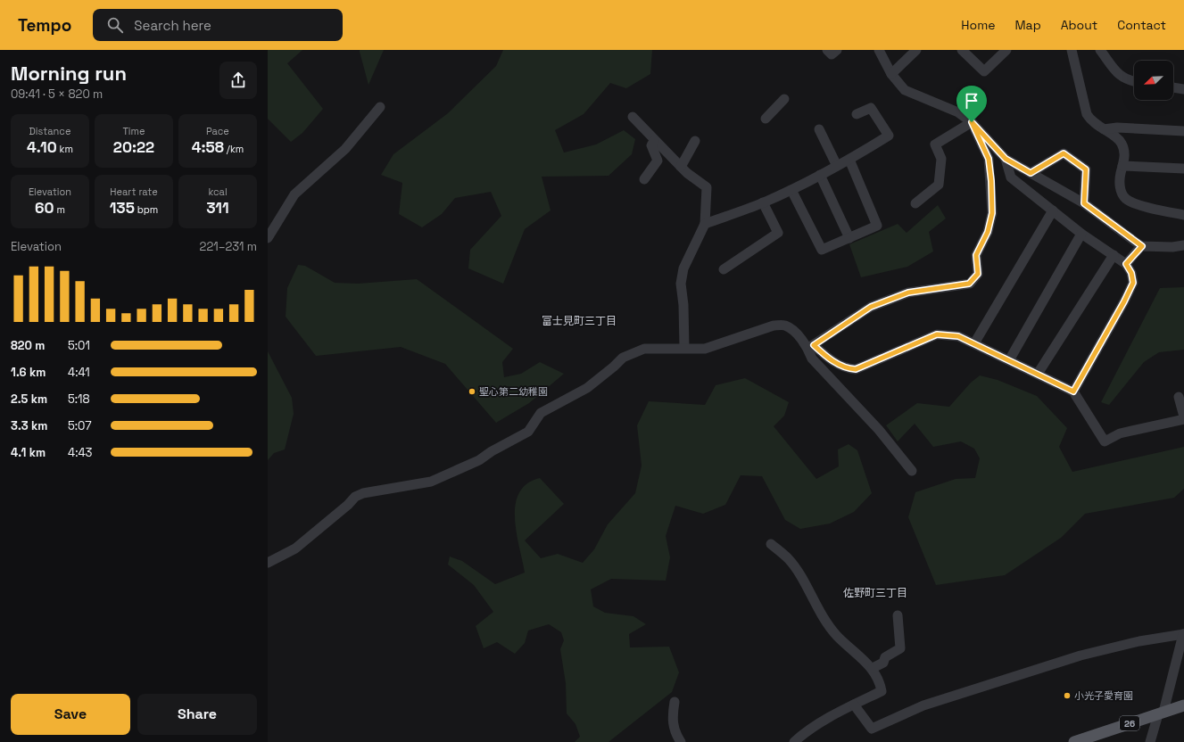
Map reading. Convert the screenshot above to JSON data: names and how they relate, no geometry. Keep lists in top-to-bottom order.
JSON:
{
  "streets": {
    "main road": ["26"]
  },
  "districts": ["富士見町三丁目", "佐野町三丁目"],
  "places": ["聖心第二幼稚園", "小光子愛育園"],
  "north": "bottom left",
  "page": {
    "header": "Tempo",
    "search": "Search here",
    "nav": [
      "Home",
      "Map",
      "About",
      "Contact"
    ],
    "heading": ["Morning run", "09:41 · 5 × 820 m"],
    "stats": [
      ["Distance", "4.10 km"],
      ["Time", "20:22"],
      ["Pace", "4:58 /km"],
      ["Elevation", "60 m"],
      ["Heart rate", "135 bpm"],
      ["kcal", "311"]
    ],
    "chart": ["Elevation", "221–231 m"],
    "list": [
      {
        "name": "820 m",
        "note": "5:01"
      },
      {
        "name": "1.6 km",
        "note": "4:41"
      },
      {
        "name": "2.5 km",
        "note": "5:18"
      },
      {
        "name": "3.3 km",
        "note": "5:07"
      },
      {
        "name": "4.1 km",
        "note": "4:43"
      }
    ],
    "buttons": ["Save", "Share"]
  }
}
